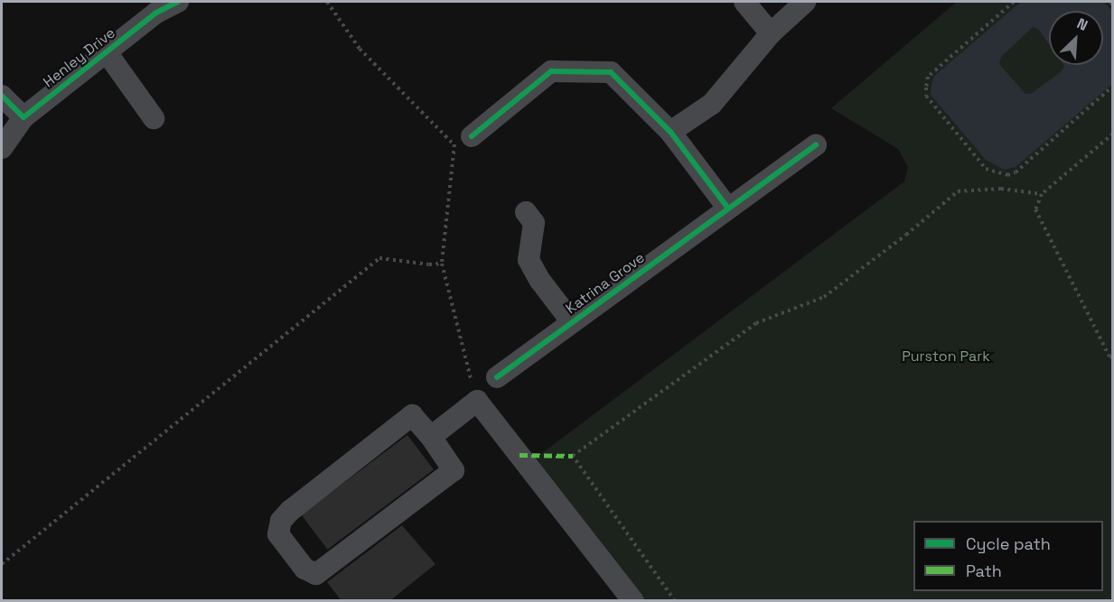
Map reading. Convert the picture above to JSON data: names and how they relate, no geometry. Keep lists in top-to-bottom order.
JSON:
{
  "streets": {
    "street": ["Henley Drive", "Katrina Grove"]
  },
  "parks": ["Purston Park"],
  "legend": ["Cycle path", "Path"],
  "north": "top right"
}
